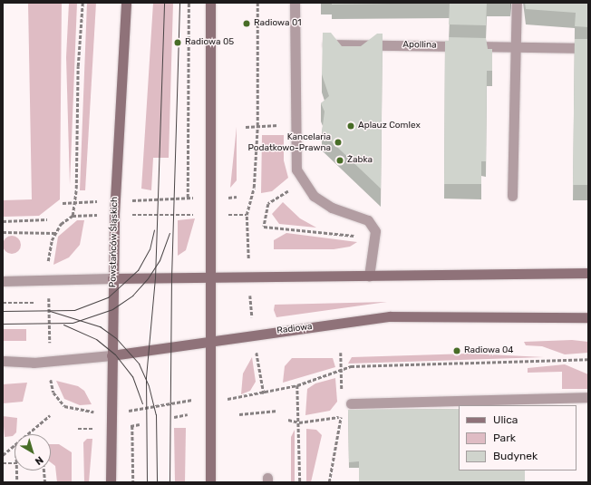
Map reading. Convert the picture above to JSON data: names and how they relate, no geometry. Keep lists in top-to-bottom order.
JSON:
{
  "streets": {
    "main road": ["Powstańców Śląskich", "Radiowa"],
    "street": ["Apollina"]
  },
  "crossings": [
    ["Powstańców Śląskich", "Radiowa"]
  ],
  "places": [
    "Radiowa 01",
    "Radiowa 05",
    "Aplauz Comlex",
    "Kancelaria Podatkowo-Prawna",
    "Żabka",
    "Radiowa 04"
  ],
  "legend": ["Ulica", "Park", "Budynek"],
  "north": "bottom right"
}
